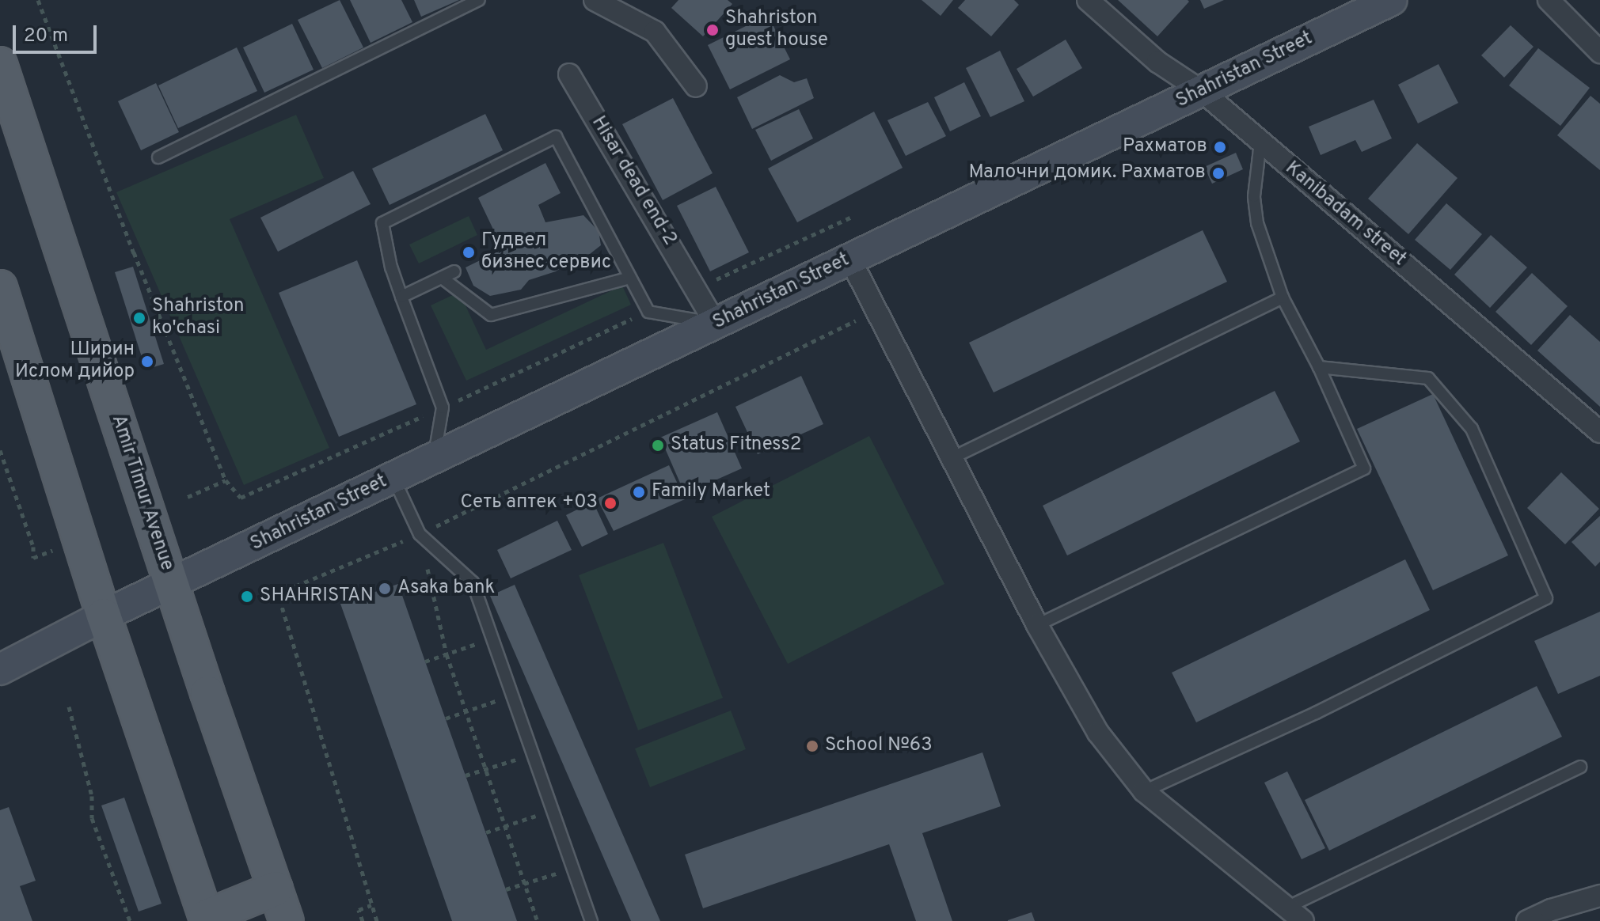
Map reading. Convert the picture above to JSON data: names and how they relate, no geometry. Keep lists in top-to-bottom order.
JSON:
{
  "streets": {
    "main road": ["Shahristan Street", "Amir Timur Avenue"],
    "street": ["Hisar dead end-2", "Kanibadam street"]
  },
  "crossings": [
    ["Shahristan Street", "Hisar dead end-2"],
    ["Shahristan Street", "Kanibadam street"],
    ["Shahristan Street", "Amir Timur Avenue"]
  ],
  "places": [
    "Shahriston guest house",
    "Рахматов",
    "Малочни домик. Рахматов",
    "Гудвел бизнес сервис",
    "Shahriston ko'chasi",
    "Ширин Ислом дийор",
    "Status Fitness2",
    "Family Market",
    "Сеть аптек +03",
    "Asaka bank",
    "SHAHRISTAN",
    "School №63"
  ],
  "scale_bar": "20 m"
}
